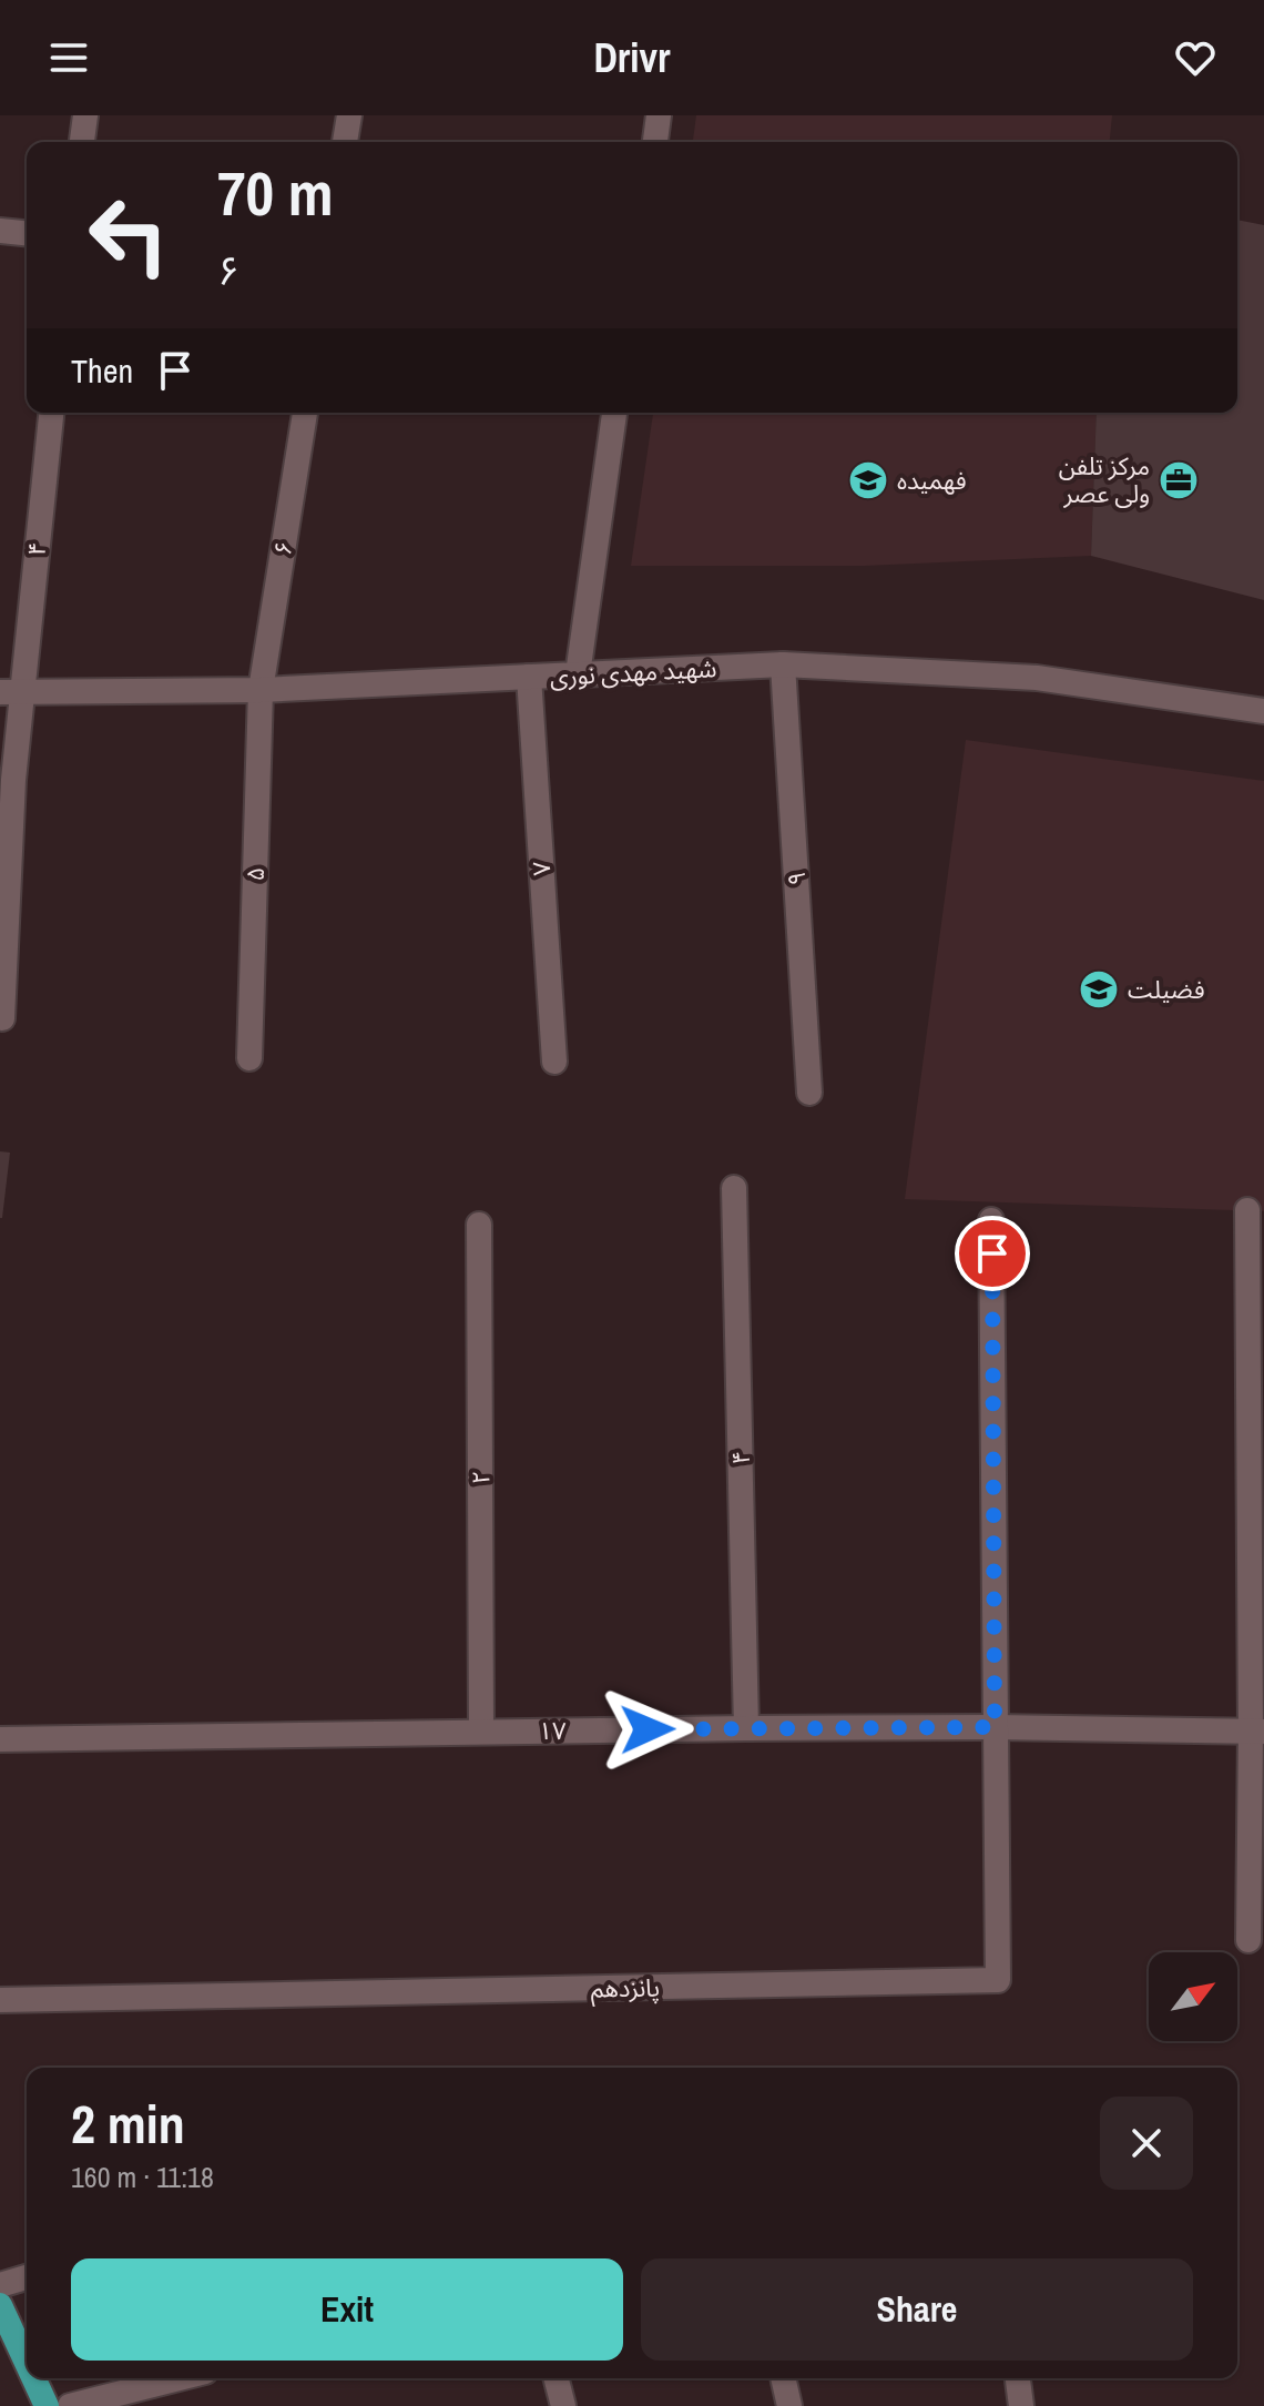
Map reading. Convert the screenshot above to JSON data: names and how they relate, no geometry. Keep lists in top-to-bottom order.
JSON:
{
  "streets": {
    "street": [
      "۶",
      "۴",
      "شهید مهدی نوری",
      "۷",
      "۵",
      "۹",
      "۲",
      "۱۷",
      "پانزدهم"
    ]
  },
  "crossings": [
    ["۶", "شهید مهدی نوری"],
    ["۶", "۵"],
    ["۴", "شهید مهدی نوری"],
    ["۴", "۱۷"],
    ["شهید مهدی نوری", "۷"],
    ["شهید مهدی نوری", "۵"],
    ["شهید مهدی نوری", "۹"],
    ["۲", "۱۷"],
    ["۱۷", "پانزدهم"]
  ],
  "places": {
    "school or university": ["فهمیده", "فضیلت"],
    "office": ["مرکز تلفن ولی عصر"]
  },
  "north": "top right",
  "page": {
    "header": "Drivr",
    "turn": ["70 m", "۶"],
    "then": "Then",
    "heading": ["2 min", "160 m · 11:18"],
    "buttons": ["Exit", "Share"]
  }
}
